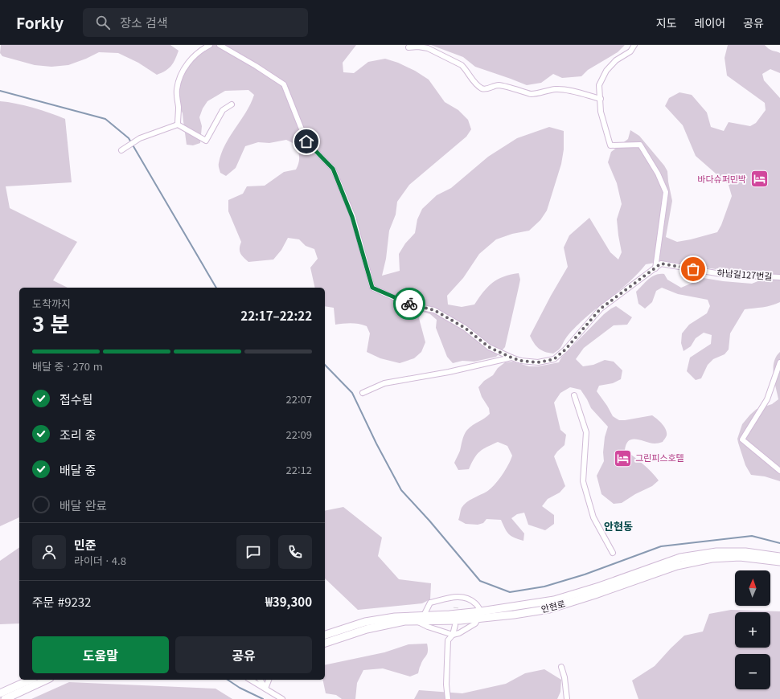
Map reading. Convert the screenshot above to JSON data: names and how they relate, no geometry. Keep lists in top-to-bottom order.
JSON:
{
  "streets": {
    "street": ["하남길127번길", "안현로"]
  },
  "districts": ["안현동"],
  "places": {
    "hotel": ["바다슈퍼민박", "그린피스호텔"]
  },
  "north": "top",
  "page": {
    "header": "Forkly",
    "search": "장소 검색",
    "nav": ["지도", "레이어", "공유"],
    "heading": ["3 분", "도착까지", "22:17–22:22"],
    "panel": [
      "민준",
      "라이더 · 4.8",
      "주문 #9232",
      "₩39,300"
    ],
    "bar": "배달 중 · 270 m",
    "list": [
      ["접수됨", "22:07"],
      ["조리 중", "22:09"],
      ["배달 중", "22:12"],
      "배달 완료"
    ],
    "map_buttons": ["+", "−"],
    "buttons": ["도움말", "공유"]
  }
}
